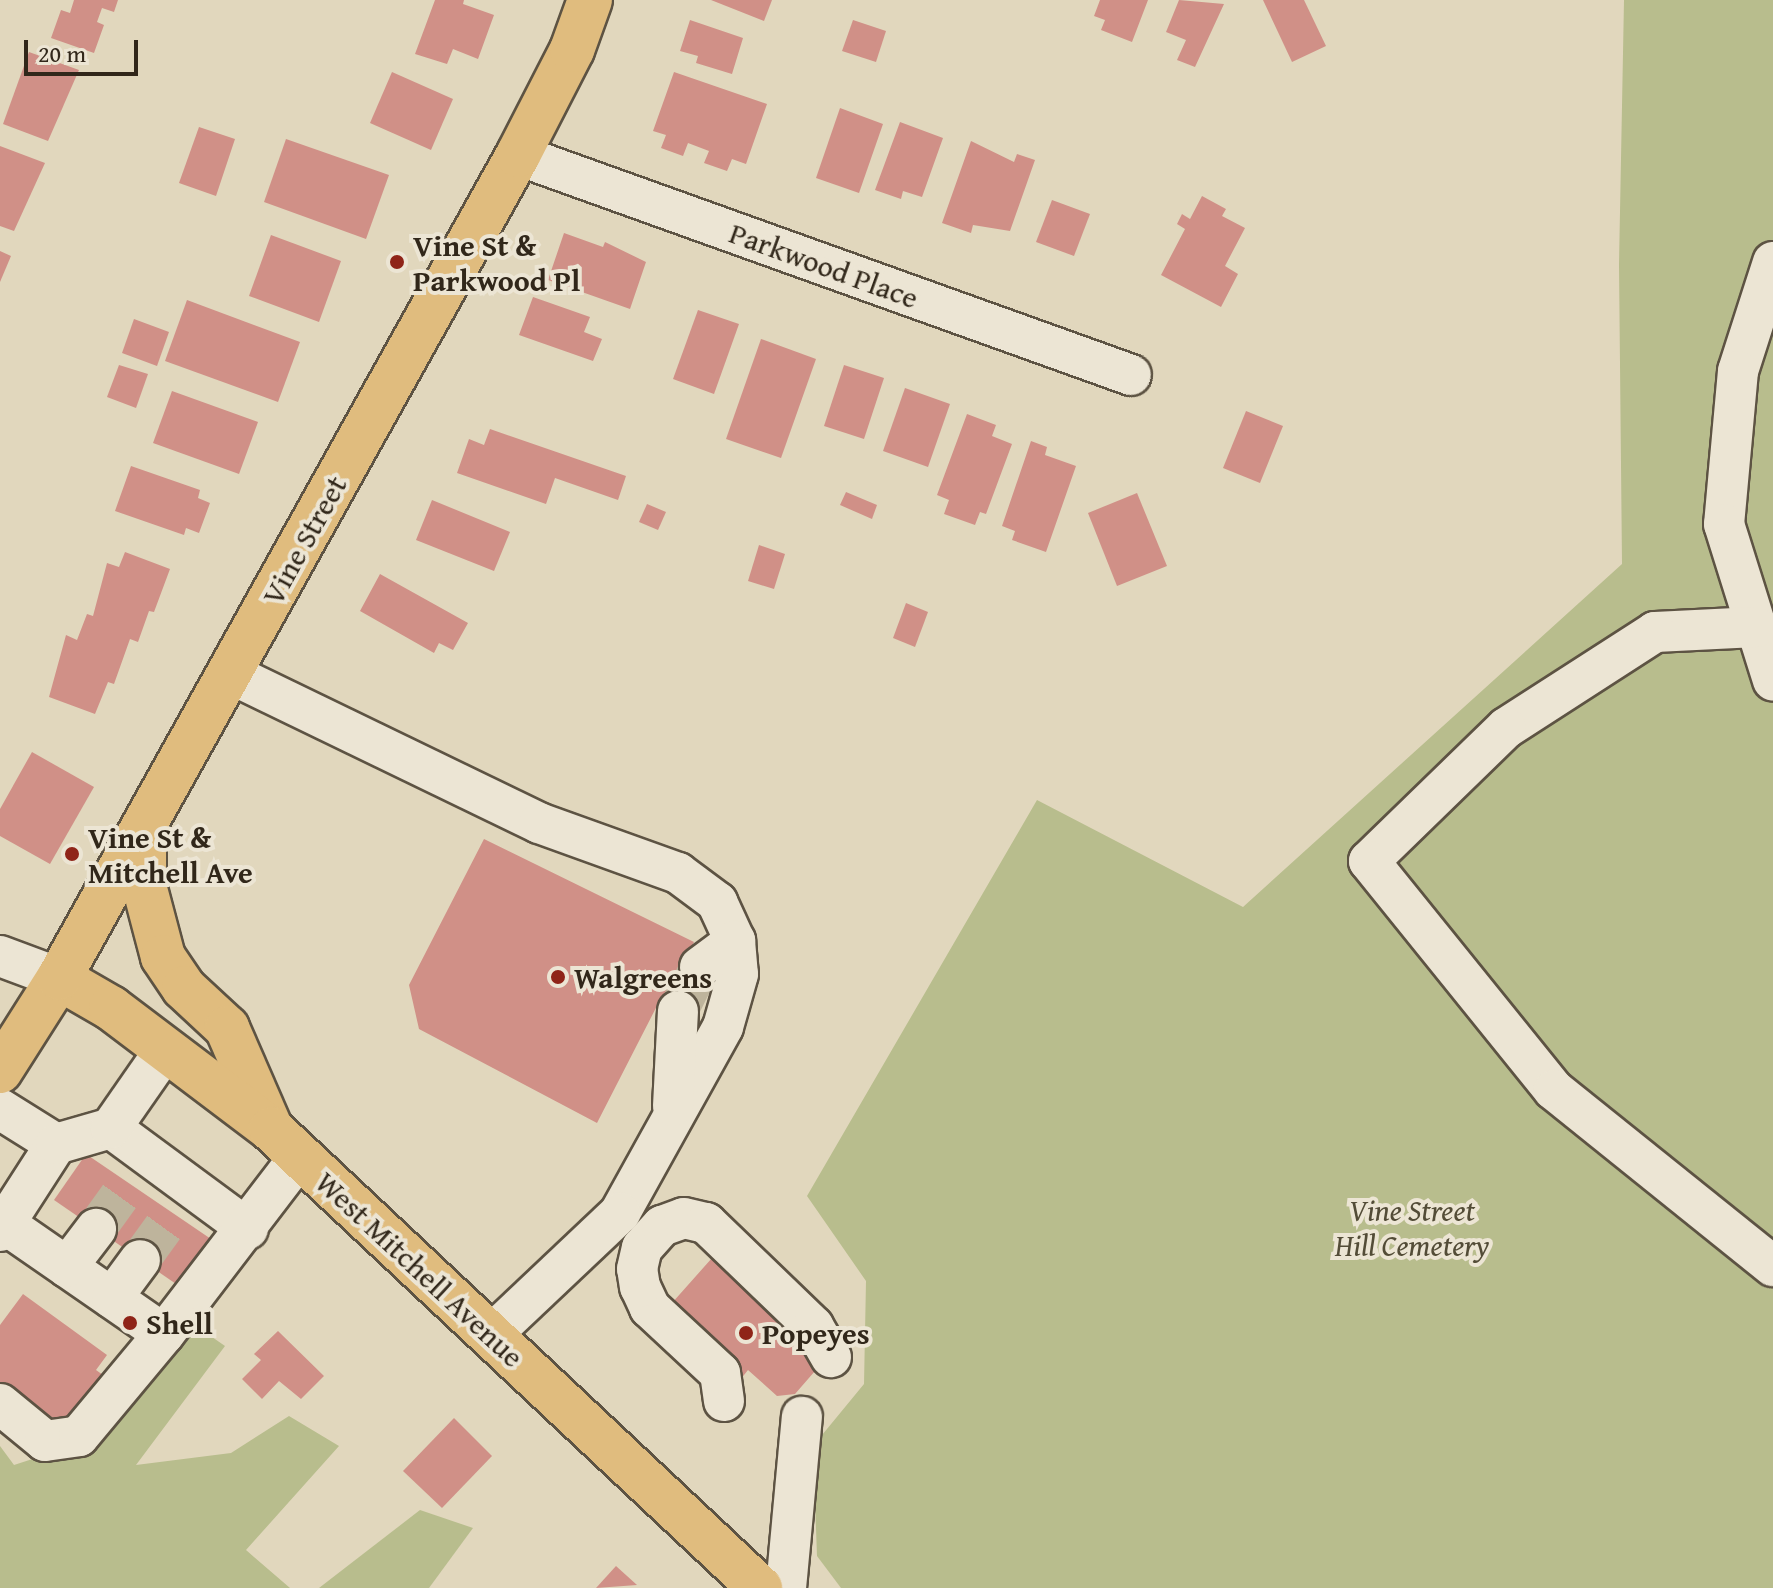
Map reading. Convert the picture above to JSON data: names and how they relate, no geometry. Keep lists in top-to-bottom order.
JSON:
{
  "streets": {
    "main road": ["Vine Street", "West Mitchell Avenue"],
    "street": ["Parkwood Place"]
  },
  "crossings": [
    ["Parkwood Place", "Vine Street"],
    ["Vine Street", "West Mitchell Avenue"]
  ],
  "parks": ["Vine Street Hill Cemetery"],
  "places": [
    "Vine St & Parkwood Pl",
    "Vine St & Mitchell Ave",
    "Walgreens",
    "Shell",
    "Popeyes"
  ],
  "scale_bar": "20 m"
}
